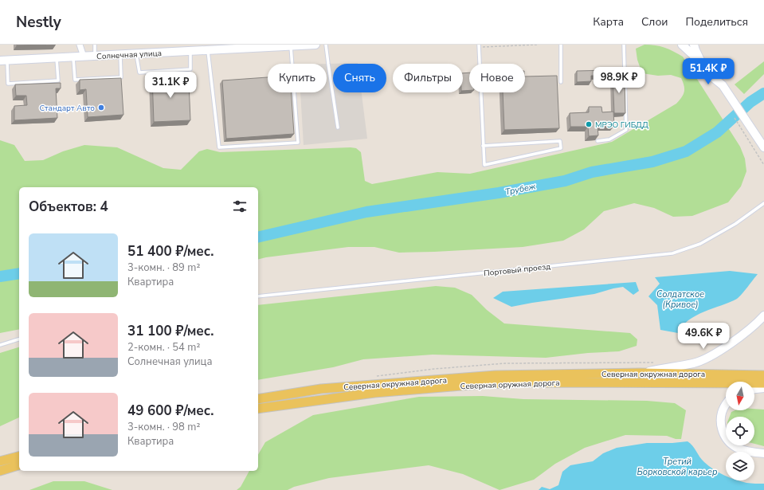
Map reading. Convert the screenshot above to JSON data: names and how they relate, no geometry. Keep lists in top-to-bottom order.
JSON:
{
  "streets": {
    "main road": ["Солнечная улица", "Северная окружная дорога", "Северная оружная дорога"],
    "lane": ["Портовый проезд"]
  },
  "water": ["Трубеж", "Солдатское (Кривое)", "Третий Борковской карьер"],
  "places": ["Стандарт Авто", "МРЭО ГИБДД"],
  "north": "bottom",
  "page": {
    "header": "Nestly",
    "nav": ["Карта", "Слои", "Поделиться"],
    "price": [
      "51.4K ₽",
      "98.9K ₽",
      "31.1K ₽",
      "49.6K ₽"
    ],
    "chip": [
      "Купить",
      "Снять",
      "Фильтры",
      "Новое"
    ],
    "heading": "Объектов: 4",
    "list": [
      {
        "name": "51 400 ₽/мес.",
        "note": "3-комн. · 89 m² · Квартира"
      },
      {
        "name": "31 100 ₽/мес.",
        "note": "2-комн. · 54 m² · Солнечная улица"
      },
      {
        "name": "49 600 ₽/мес.",
        "note": "3-комн. · 98 m² · Квартира"
      }
    ]
  }
}
